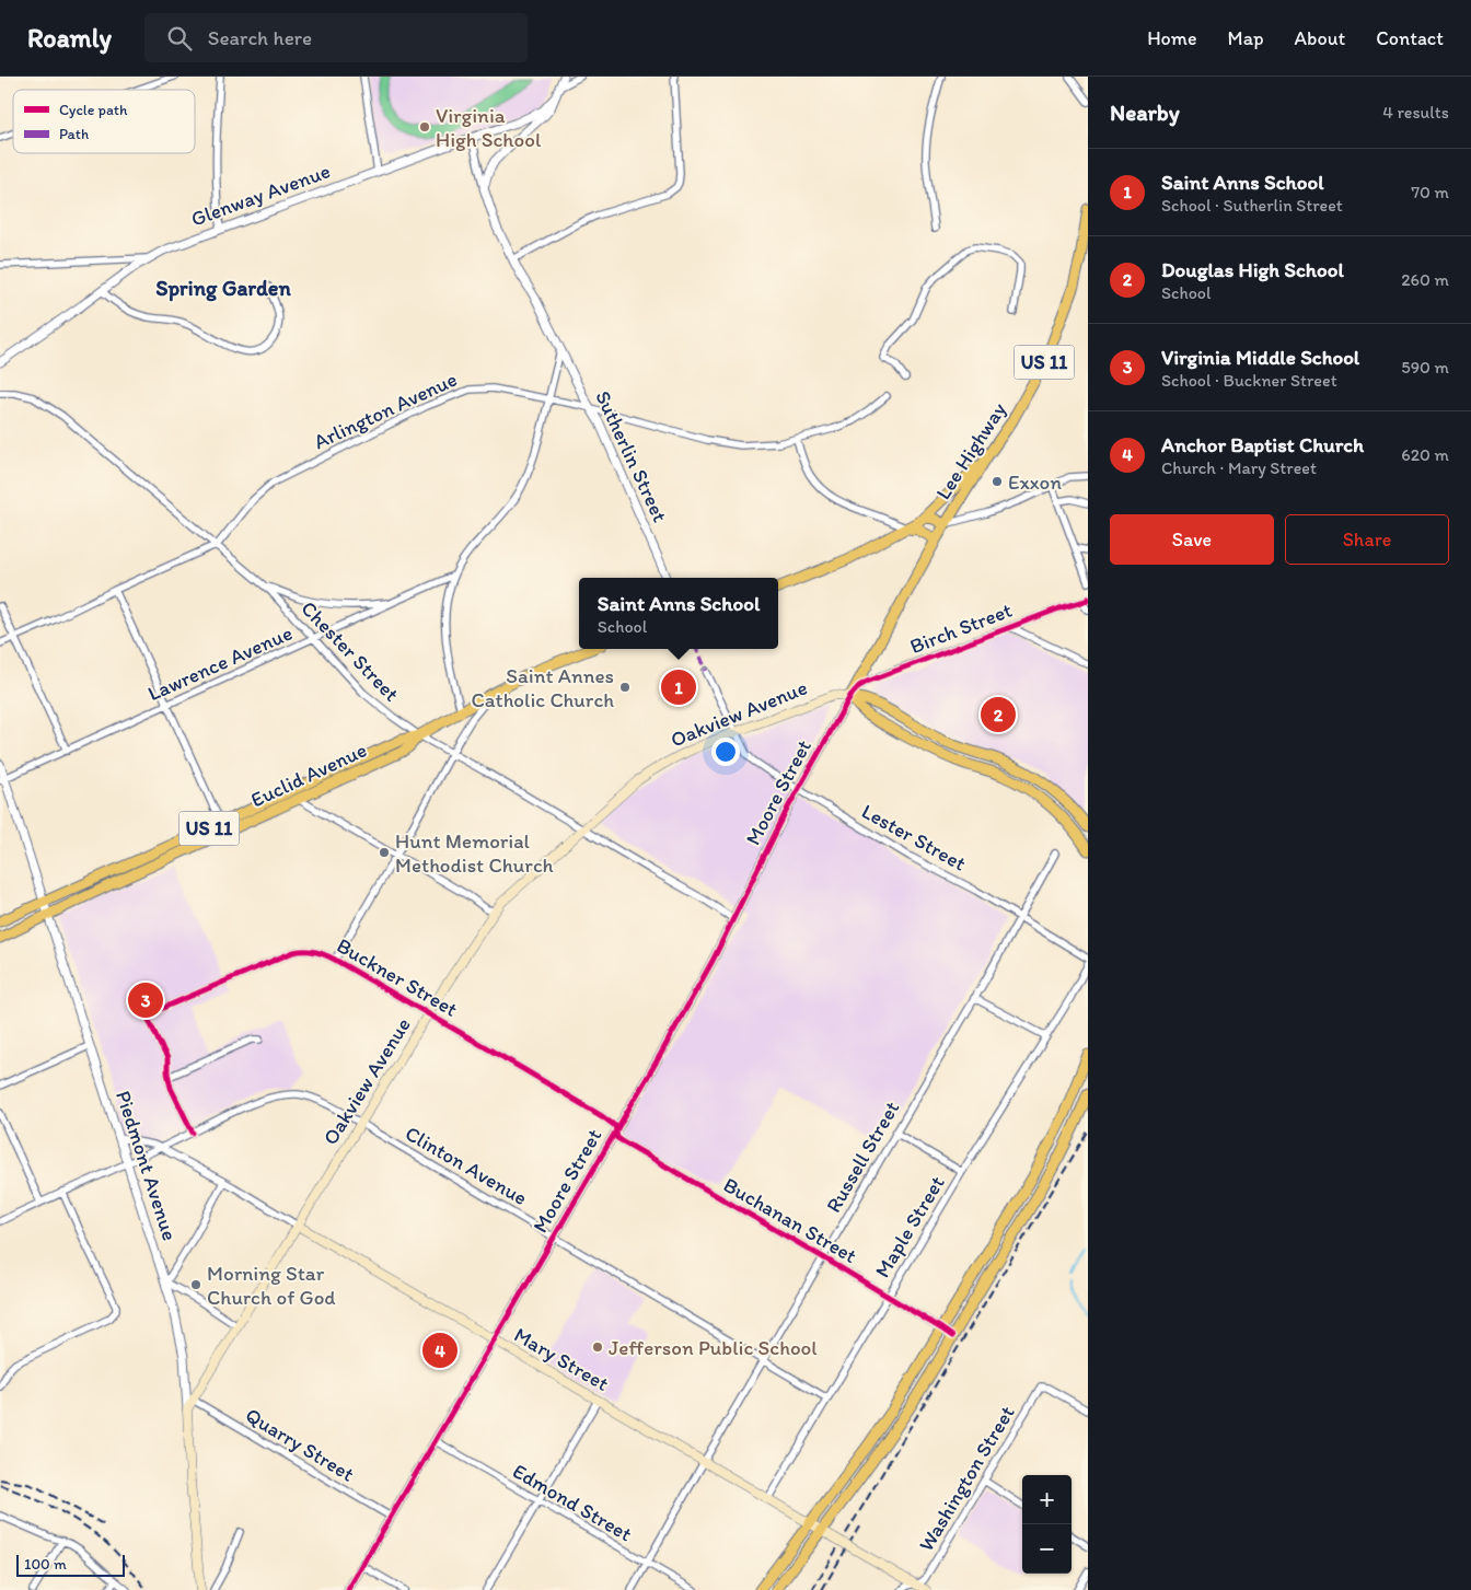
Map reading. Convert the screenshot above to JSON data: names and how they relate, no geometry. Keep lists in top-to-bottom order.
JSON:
{
  "streets": {
    "main road": [
      "US 11",
      "Lee Highway",
      "Oakview Avenue",
      "Euclid Avenue",
      "Moore Street",
      "Piedmont Avenue",
      "Mary Street"
    ],
    "street": [
      "Glenway Avenue",
      "Arlington Avenue",
      "Sutherlin Street",
      "Birch Street",
      "Chester Street",
      "Lawrence Avenue",
      "Lester Street",
      "Buckner Street",
      "Russell Street",
      "Clinton Avenue",
      "Buchanan Street",
      "Maple Street",
      "Quarry Street",
      "Washington Street",
      "Edmond Street"
    ]
  },
  "crossings": [
    ["Arlington Avenue", "Sutherlin Street"],
    ["Arlington Avenue", "Chester Street"],
    ["Lee Highway", "Moore Street"],
    ["Birch Street", "Oakview Avenue"],
    ["Birch Street", "Moore Street"],
    ["Chester Street", "Lawrence Avenue"],
    ["Chester Street", "Oakview Avenue"],
    ["Chester Street", "Euclid Avenue"],
    ["Chester Street", "Moore Street"],
    ["Lawrence Avenue", "Piedmont Avenue"],
    ["Oakview Avenue", "Moore Street"],
    ["Oakview Avenue", "Lester Street"],
    ["Oakview Avenue", "Buckner Street"],
    ["Oakview Avenue", "Piedmont Avenue"],
    ["Oakview Avenue", "Clinton Avenue"],
    ["Oakview Avenue", "Mary Street"],
    ["Oakview Avenue", "Quarry Street"],
    ["Euclid Avenue", "Piedmont Avenue"],
    ["Moore Street", "Lester Street"],
    ["Moore Street", "Buckner Street"],
    ["Moore Street", "Clinton Avenue"],
    ["Moore Street", "Buchanan Street"],
    ["Moore Street", "Mary Street"],
    ["Moore Street", "Quarry Street"],
    ["Moore Street", "Edmond Street"],
    ["Lester Street", "Russell Street"],
    ["Buckner Street", "Buchanan Street"],
    ["Russell Street", "Clinton Avenue"],
    ["Russell Street", "Buchanan Street"],
    ["Russell Street", "Mary Street"],
    ["Russell Street", "Edmond Street"],
    ["Piedmont Avenue", "Clinton Avenue"],
    ["Piedmont Avenue", "Mary Street"],
    ["Clinton Avenue", "Maple Street"],
    ["Clinton Avenue", "Mary Street"],
    ["Buchanan Street", "Maple Street"],
    ["Maple Street", "Mary Street"],
    ["Mary Street", "Washington Street"]
  ],
  "districts": ["Spring Garden"],
  "places": [
    "Virginia High School",
    "Exxon",
    "Saint Annes Catholic Church",
    "Hunt Memorial Methodist Church",
    "Morning Star Church of God",
    "Jefferson Public School"
  ],
  "legend": ["Cycle path", "Path"],
  "scale_bar": "100 m",
  "page": {
    "header": "Roamly",
    "search": "Search here",
    "nav": [
      "Home",
      "Map",
      "About",
      "Contact"
    ],
    "heading": ["Nearby", "4 results"],
    "list": [
      {
        "mark": "1",
        "name": "Saint Anns School",
        "note": "School · Sutherlin Street",
        "value": "70 m"
      },
      {
        "mark": "2",
        "name": "Douglas High School",
        "note": "School",
        "value": "260 m"
      },
      {
        "mark": "3",
        "name": "Virginia Middle School",
        "note": "School · Buckner Street",
        "value": "590 m"
      },
      {
        "mark": "4",
        "name": "Anchor Baptist Church",
        "note": "Church · Mary Street",
        "value": "620 m"
      }
    ],
    "buttons": ["Save", "Share"],
    "popup": ["Saint Anns School", "School"],
    "pins": [
      "1",
      "2",
      "3",
      "4"
    ],
    "map_buttons": ["+", "−"],
    "scale": "100 m"
  }
}
